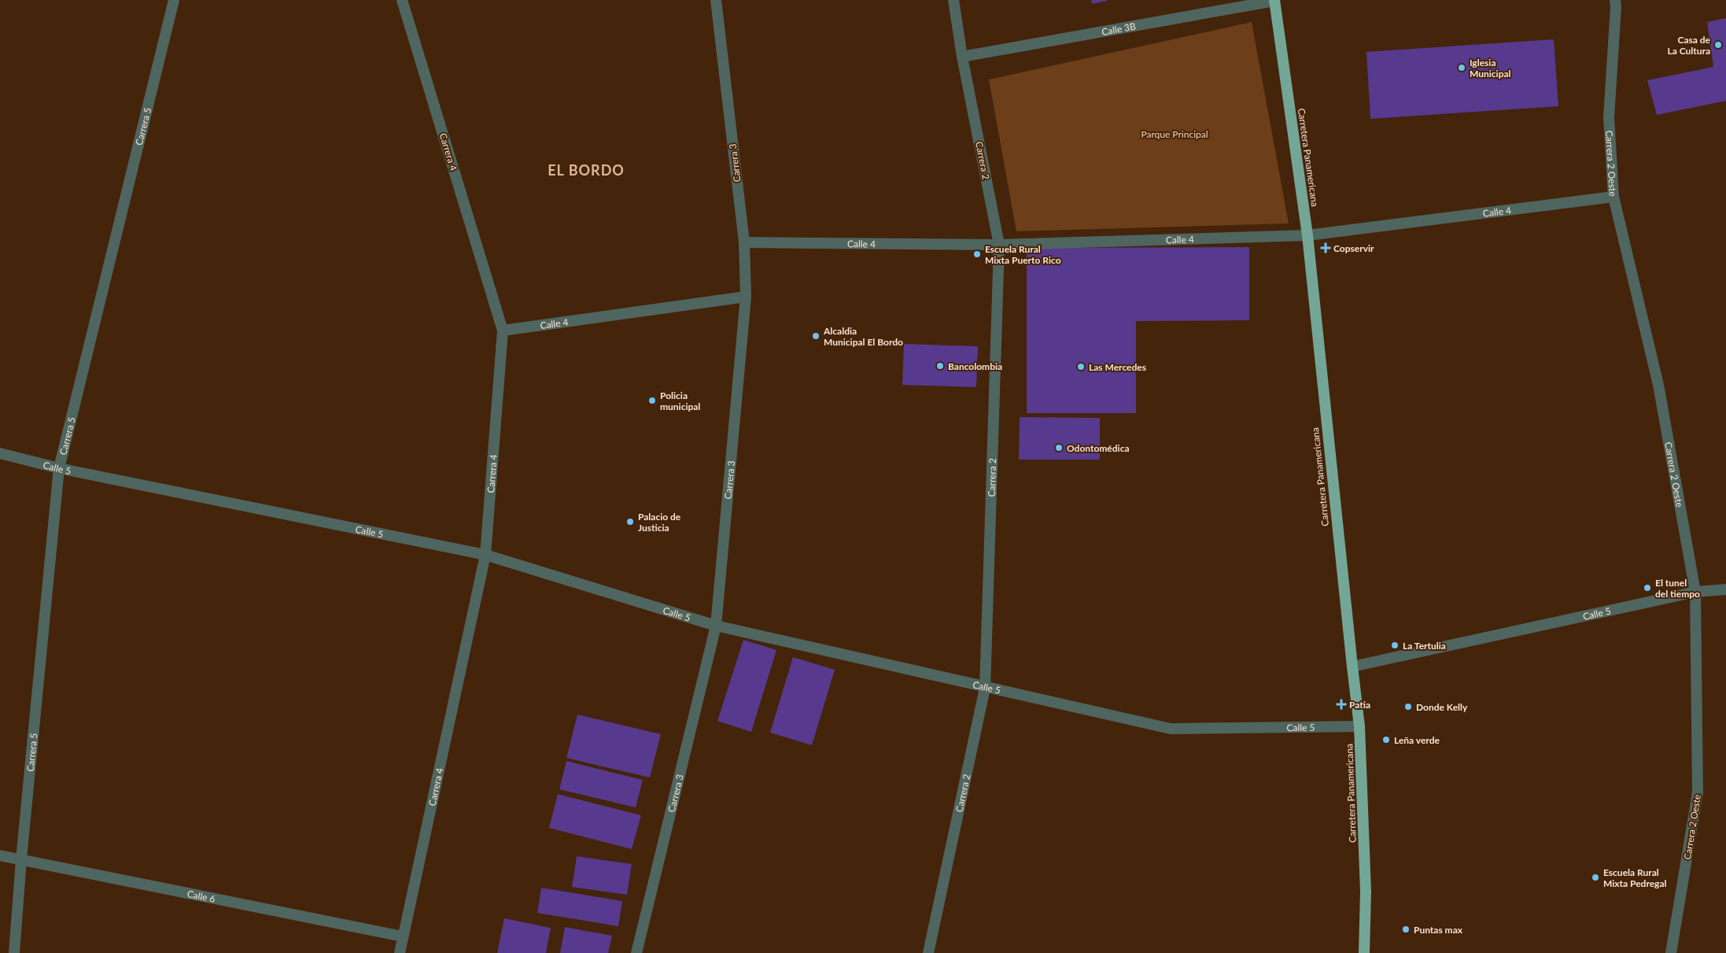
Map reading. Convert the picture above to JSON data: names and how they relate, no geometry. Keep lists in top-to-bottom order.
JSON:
{
  "streets": {
    "highway": ["Carretera Panamericana"],
    "street": [
      "Calle 3B",
      "Carrera 5",
      "Carrera 4",
      "Carrera 2",
      "Carrera 3",
      "Carrera 2 Oeste",
      "Calle 4",
      "Calle 5",
      "Calle 6"
    ]
  },
  "crossings": [
    ["Calle 3B", "Carretera Panamericana"],
    ["Calle 3B", "Carrera 2"],
    ["Carrera 5", "Calle 5"],
    ["Carrera 5", "Calle 6"],
    ["Carrera 4", "Calle 4"],
    ["Carrera 4", "Calle 5"],
    ["Carrera 4", "Calle 6"],
    ["Carretera Panamericana", "Calle 4"],
    ["Carretera Panamericana", "Calle 5"],
    ["Carrera 2", "Calle 4"],
    ["Carrera 2", "Calle 5"],
    ["Carrera 3", "Calle 4"],
    ["Carrera 3", "Calle 5"],
    ["Carrera 2 Oeste", "Calle 4"],
    ["Carrera 2 Oeste", "Calle 5"]
  ],
  "districts": ["EL BORDO"],
  "parks": ["Parque Principal"],
  "places": {
    "other": [
      "Casa de La Cultura",
      "Iglesia Municipal",
      "Escuela Rural Mixta Puerto Rico",
      "Alcaldia Municipal El Bordo",
      "Bancolombia",
      "Las Mercedes",
      "Policia municipal",
      "Odontomédica",
      "Palacio de Justicia",
      "El tunel del tiempo",
      "La Tertulia",
      "Donde Kelly",
      "Leña verde",
      "Escuela Rural Mixta Pedregal",
      "Puntas max"
    ],
    "health": ["Copservir", "Patia"]
  }
}
